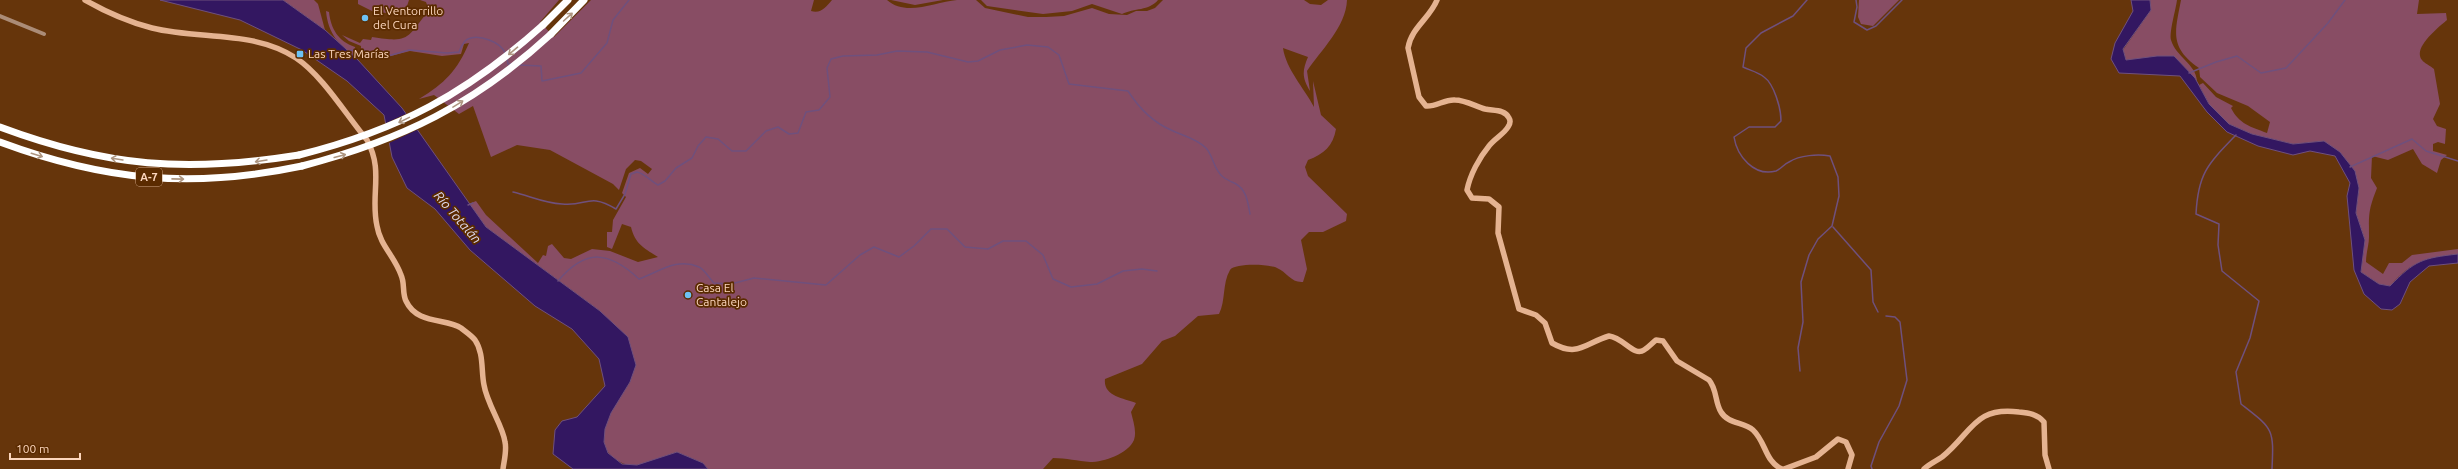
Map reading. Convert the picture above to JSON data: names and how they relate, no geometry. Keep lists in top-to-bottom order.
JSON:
{
  "streets": {
    "highway": ["A-7"]
  },
  "water": ["Río Totalán"],
  "places": {
    "other": ["El Ventorrillo del Cura", "Casa El Cantalejo"],
    "transit": ["Las Tres Marías"]
  },
  "scale_bar": "100 m"
}
